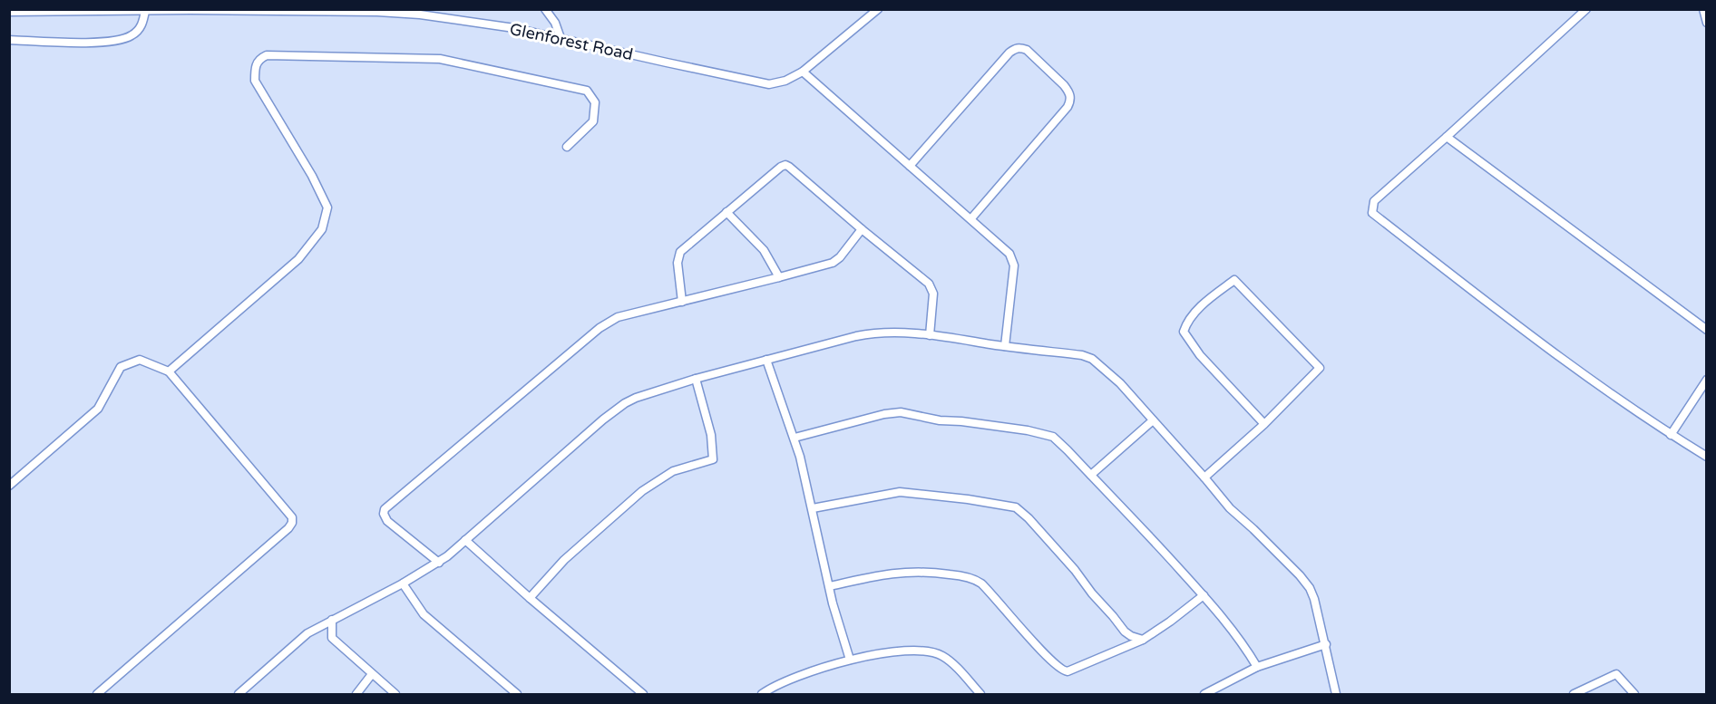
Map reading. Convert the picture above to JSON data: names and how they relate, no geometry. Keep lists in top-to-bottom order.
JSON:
{
  "streets": {
    "street": ["Glenforest Road"]
  }
}
